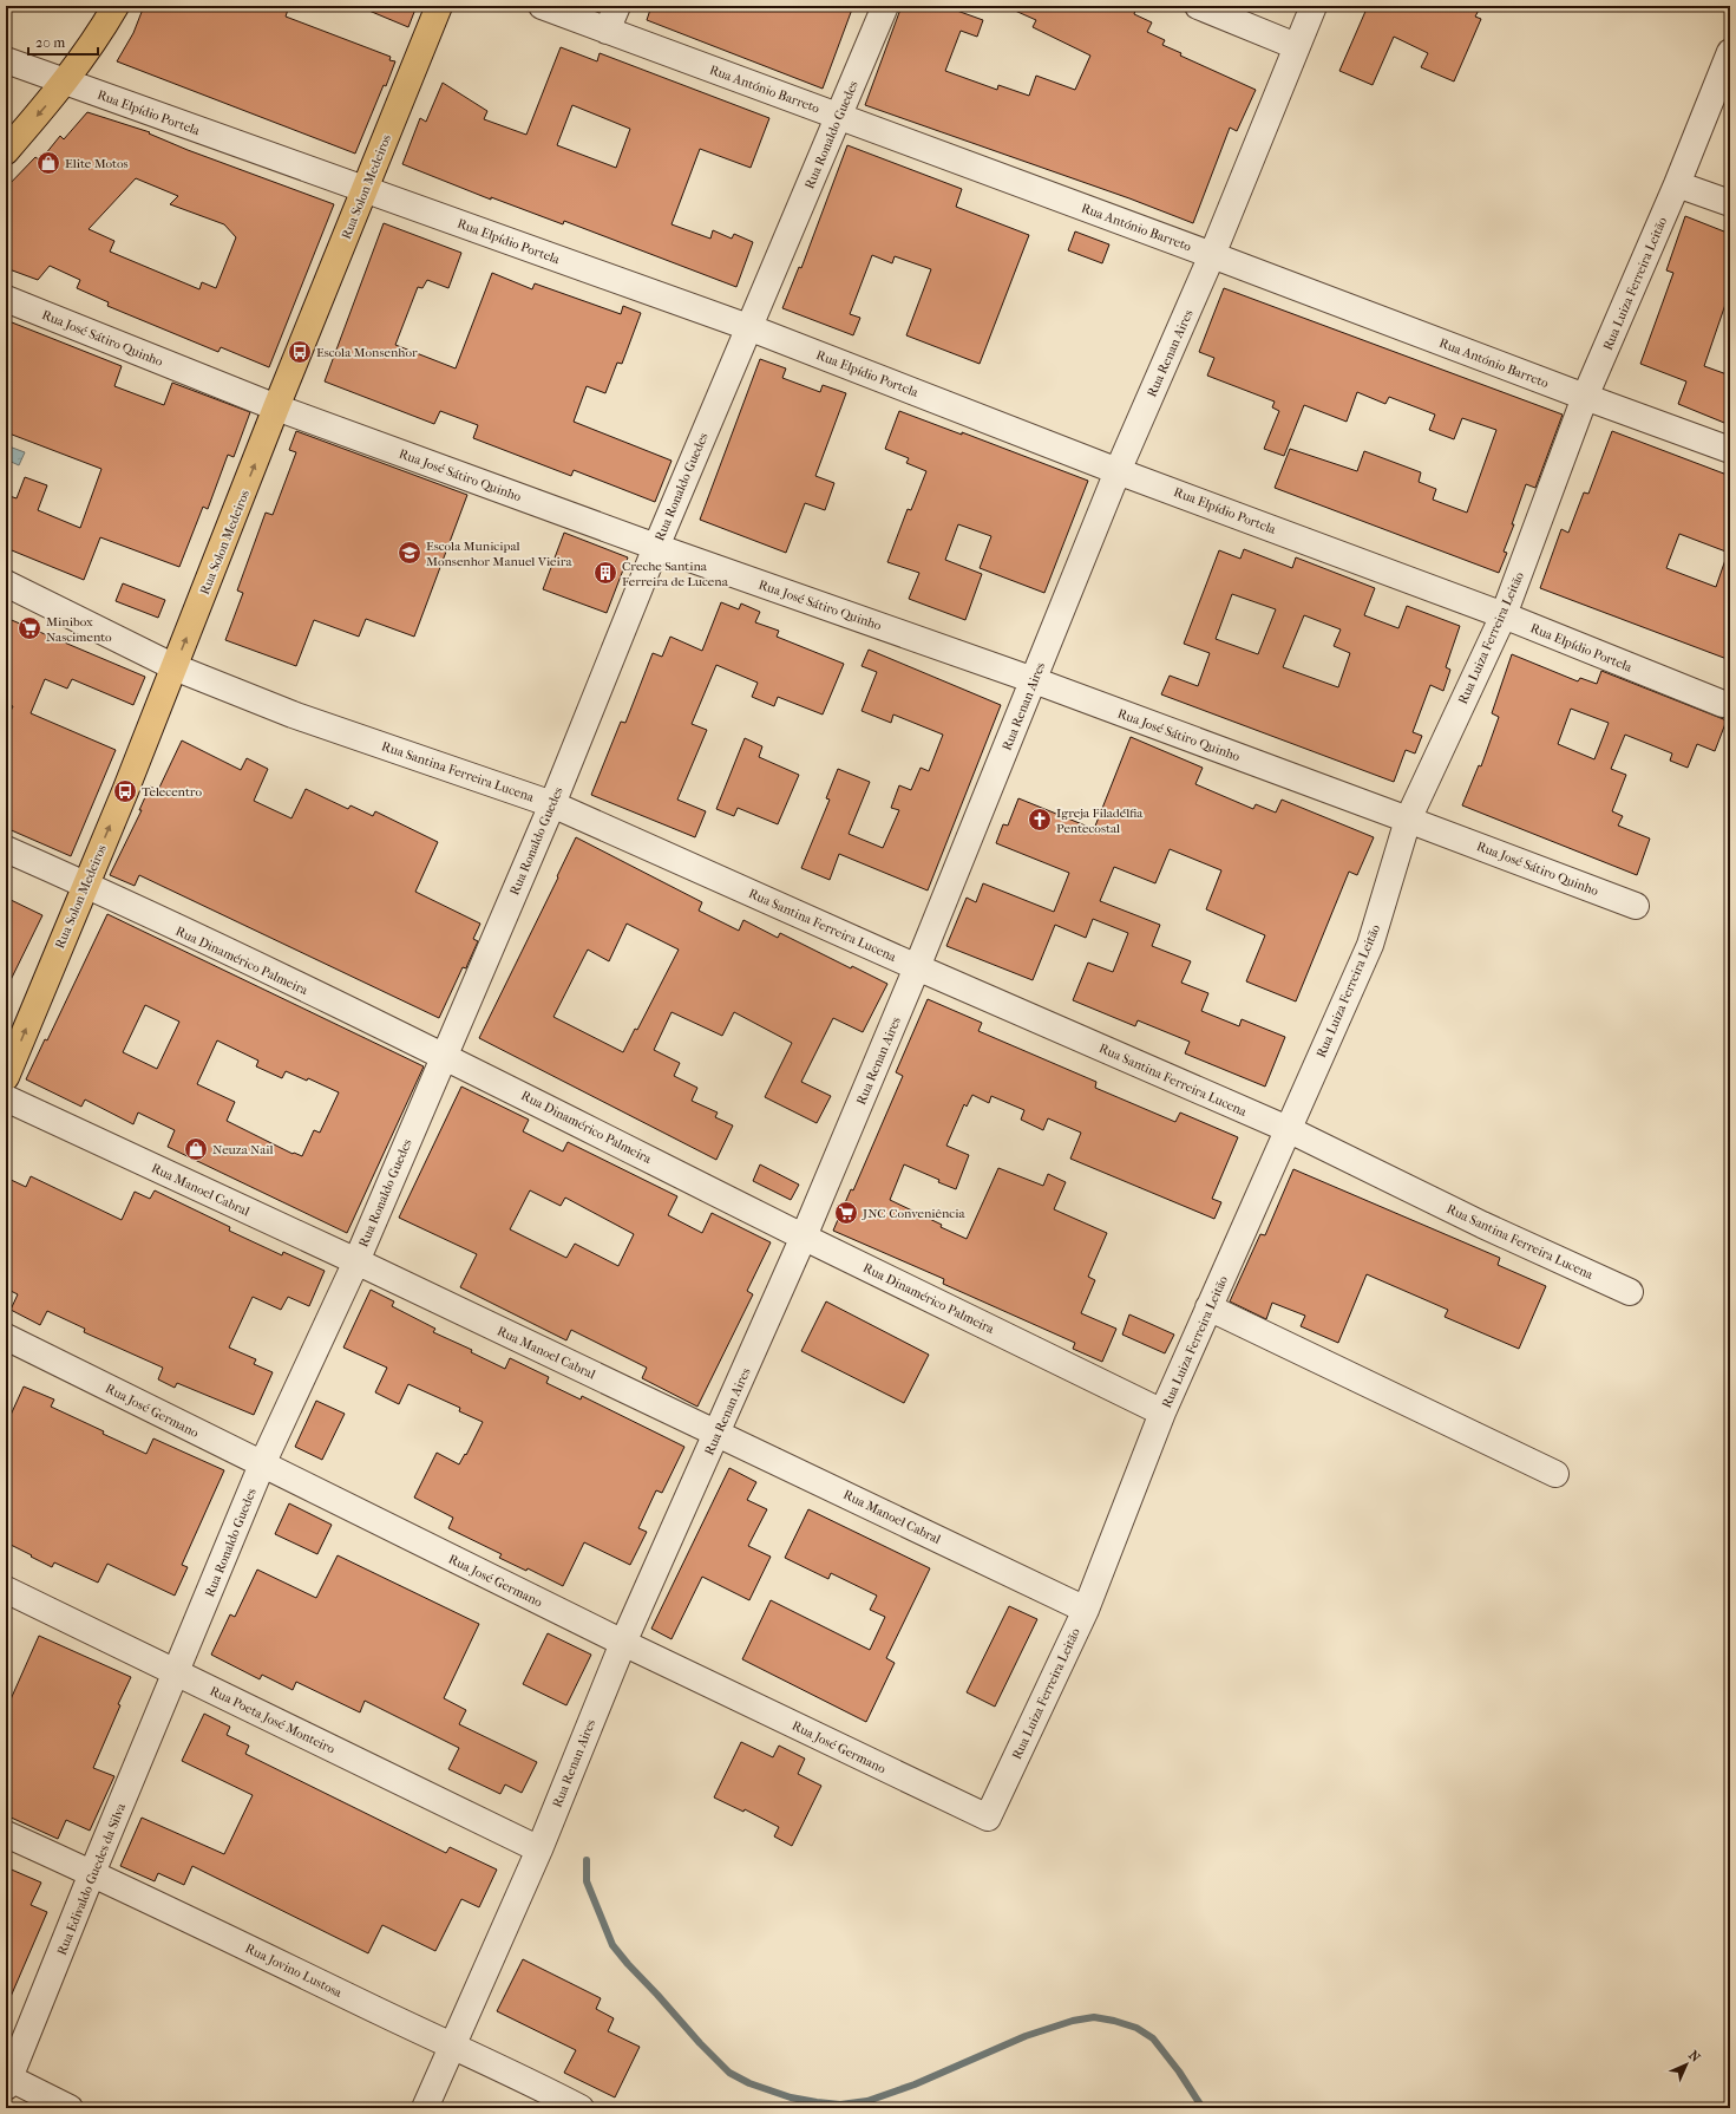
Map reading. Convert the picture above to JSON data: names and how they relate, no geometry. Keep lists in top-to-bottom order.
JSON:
{
  "streets": {
    "main road": ["Rua Solon Medeiros"],
    "street": [
      "Rua António Barreto",
      "Rua Elpídio Portela",
      "Rua Ronaldo Guedes",
      "Rua Luiza Ferreira Leitão",
      "Rua José Sátiro Quinho",
      "Rua Renan Aires",
      "Rua Santina Ferreira Lucena",
      "Rua Dinamérico Palmeira",
      "Rua Manoel Cabral",
      "Rua José Germano",
      "Rua Poeta José Monteiro",
      "Rua Edivaldo Guedes da Silva",
      "Rua Jovino Lustosa"
    ]
  },
  "crossings": [
    ["Rua António Barreto", "Rua Ronaldo Guedes"],
    ["Rua António Barreto", "Rua Luiza Ferreira Leitão"],
    ["Rua António Barreto", "Rua Renan Aires"],
    ["Rua Elpídio Portela", "Rua Ronaldo Guedes"],
    ["Rua Elpídio Portela", "Rua Solon Medeiros"],
    ["Rua Elpídio Portela", "Rua Luiza Ferreira Leitão"],
    ["Rua Elpídio Portela", "Rua Renan Aires"],
    ["Rua Ronaldo Guedes", "Rua José Sátiro Quinho"],
    ["Rua Ronaldo Guedes", "Rua Santina Ferreira Lucena"],
    ["Rua Ronaldo Guedes", "Rua Dinamérico Palmeira"],
    ["Rua Ronaldo Guedes", "Rua Manoel Cabral"],
    ["Rua Ronaldo Guedes", "Rua José Germano"],
    ["Rua Ronaldo Guedes", "Rua Poeta José Monteiro"],
    ["Rua Ronaldo Guedes", "Rua Edivaldo Guedes da Silva"],
    ["Rua Solon Medeiros", "Rua José Sátiro Quinho"],
    ["Rua Solon Medeiros", "Rua Santina Ferreira Lucena"],
    ["Rua Solon Medeiros", "Rua Dinamérico Palmeira"],
    ["Rua Luiza Ferreira Leitão", "Rua José Sátiro Quinho"],
    ["Rua Luiza Ferreira Leitão", "Rua Santina Ferreira Lucena"],
    ["Rua Luiza Ferreira Leitão", "Rua Dinamérico Palmeira"],
    ["Rua Luiza Ferreira Leitão", "Rua Manoel Cabral"],
    ["Rua Luiza Ferreira Leitão", "Rua José Germano"],
    ["Rua José Sátiro Quinho", "Rua Renan Aires"],
    ["Rua Renan Aires", "Rua Santina Ferreira Lucena"],
    ["Rua Renan Aires", "Rua Dinamérico Palmeira"],
    ["Rua Renan Aires", "Rua Manoel Cabral"],
    ["Rua Renan Aires", "Rua José Germano"],
    ["Rua Renan Aires", "Rua Poeta José Monteiro"],
    ["Rua Renan Aires", "Rua Jovino Lustosa"],
    ["Rua Poeta José Monteiro", "Rua Edivaldo Guedes da Silva"],
    ["Rua Edivaldo Guedes da Silva", "Rua Jovino Lustosa"]
  ],
  "one_way": ["Rua Solon Medeiros"],
  "places": {
    "shop": ["Elite Motos", "Neuza Nail"],
    "bus stop": ["Escola Monsenhor", "Telecentro"],
    "school or university": ["Escola Municipal Monsenhor Manuel Vieira"],
    "building": ["Creche Santina Ferreira de Lucena"],
    "supermarket": ["Minibox Nascimento", "JNC Conveniência"],
    "church": ["Igreja Filadélfia Pentecostal"]
  },
  "scale_bar": "20 m",
  "north": "top right"
}
